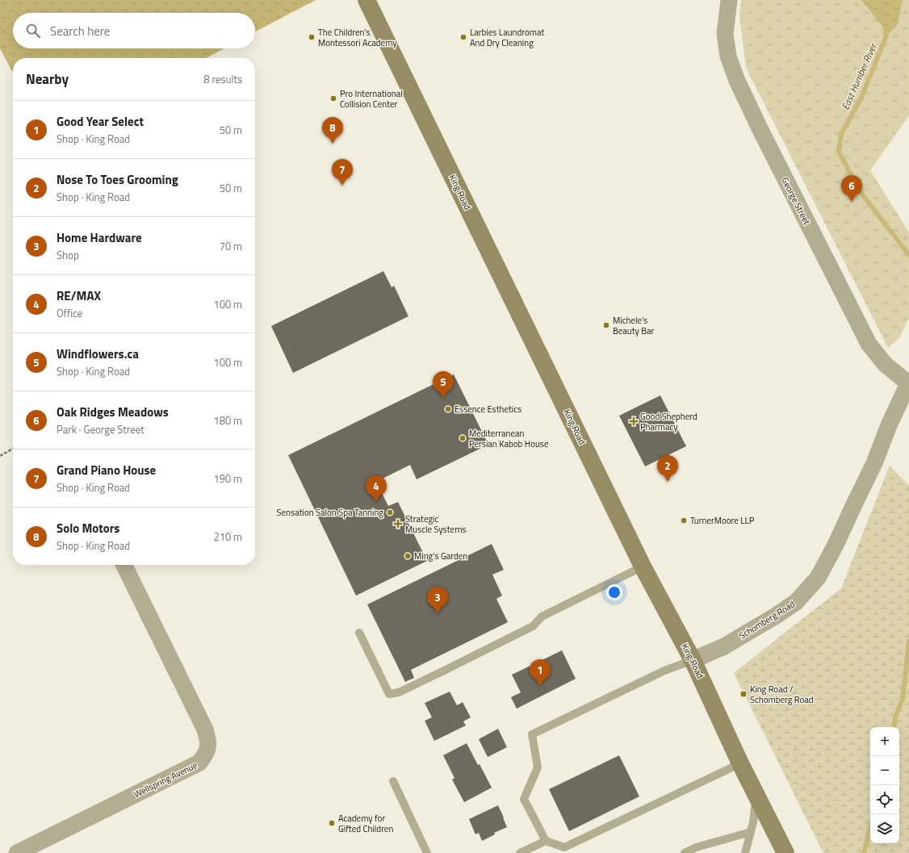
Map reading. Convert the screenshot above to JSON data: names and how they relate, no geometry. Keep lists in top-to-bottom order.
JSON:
{
  "streets": {
    "main road": ["King Road"],
    "street": ["George Street", "Schomberg Road", "Wellspring Avenue"]
  },
  "crossings": [
    ["King Road", "Schomberg Road"],
    ["George Street", "Schomberg Road"]
  ],
  "water": ["East Humber River"],
  "places": {
    "other": [
      "The Children’s Montessori Academy",
      "Larbies Laundromat And Dry Cleaning",
      "Pro International Collision Center",
      "Michele’s Beauty Bar",
      "Essence Esthetics",
      "Mediterranean Persian Kabob House",
      "Sensation Salon Spa Tanning",
      "TurnerMoore LLP",
      "Ming’s Garden",
      "Academy for Gifted Children"
    ],
    "health": ["Good Shepherd Pharmacy", "Strategic Muscle Systems"],
    "transit": ["King Road / Schomberg Road"]
  },
  "page": {
    "search": "Search here",
    "heading": ["Nearby", "8 results"],
    "list": [
      {
        "mark": "1",
        "name": "Good Year Select",
        "note": "Shop · King Road",
        "value": "50 m"
      },
      {
        "mark": "2",
        "name": "Nose To Toes Grooming",
        "note": "Shop · King Road",
        "value": "50 m"
      },
      {
        "mark": "3",
        "name": "Home Hardware",
        "note": "Shop",
        "value": "70 m"
      },
      {
        "mark": "4",
        "name": "RE/MAX",
        "note": "Office",
        "value": "100 m"
      },
      {
        "mark": "5",
        "name": "Windflowers.ca",
        "note": "Shop · King Road",
        "value": "100 m"
      },
      {
        "mark": "6",
        "name": "Oak Ridges Meadows",
        "note": "Park · George Street",
        "value": "180 m"
      },
      {
        "mark": "7",
        "name": "Grand Piano House",
        "note": "Shop · King Road",
        "value": "190 m"
      },
      {
        "mark": "8",
        "name": "Solo Motors",
        "note": "Shop · King Road",
        "value": "210 m"
      }
    ],
    "pins": [
      "8",
      "7",
      "6",
      "5",
      "2",
      "4",
      "3",
      "1"
    ],
    "map_buttons": ["+", "−"]
  }
}
